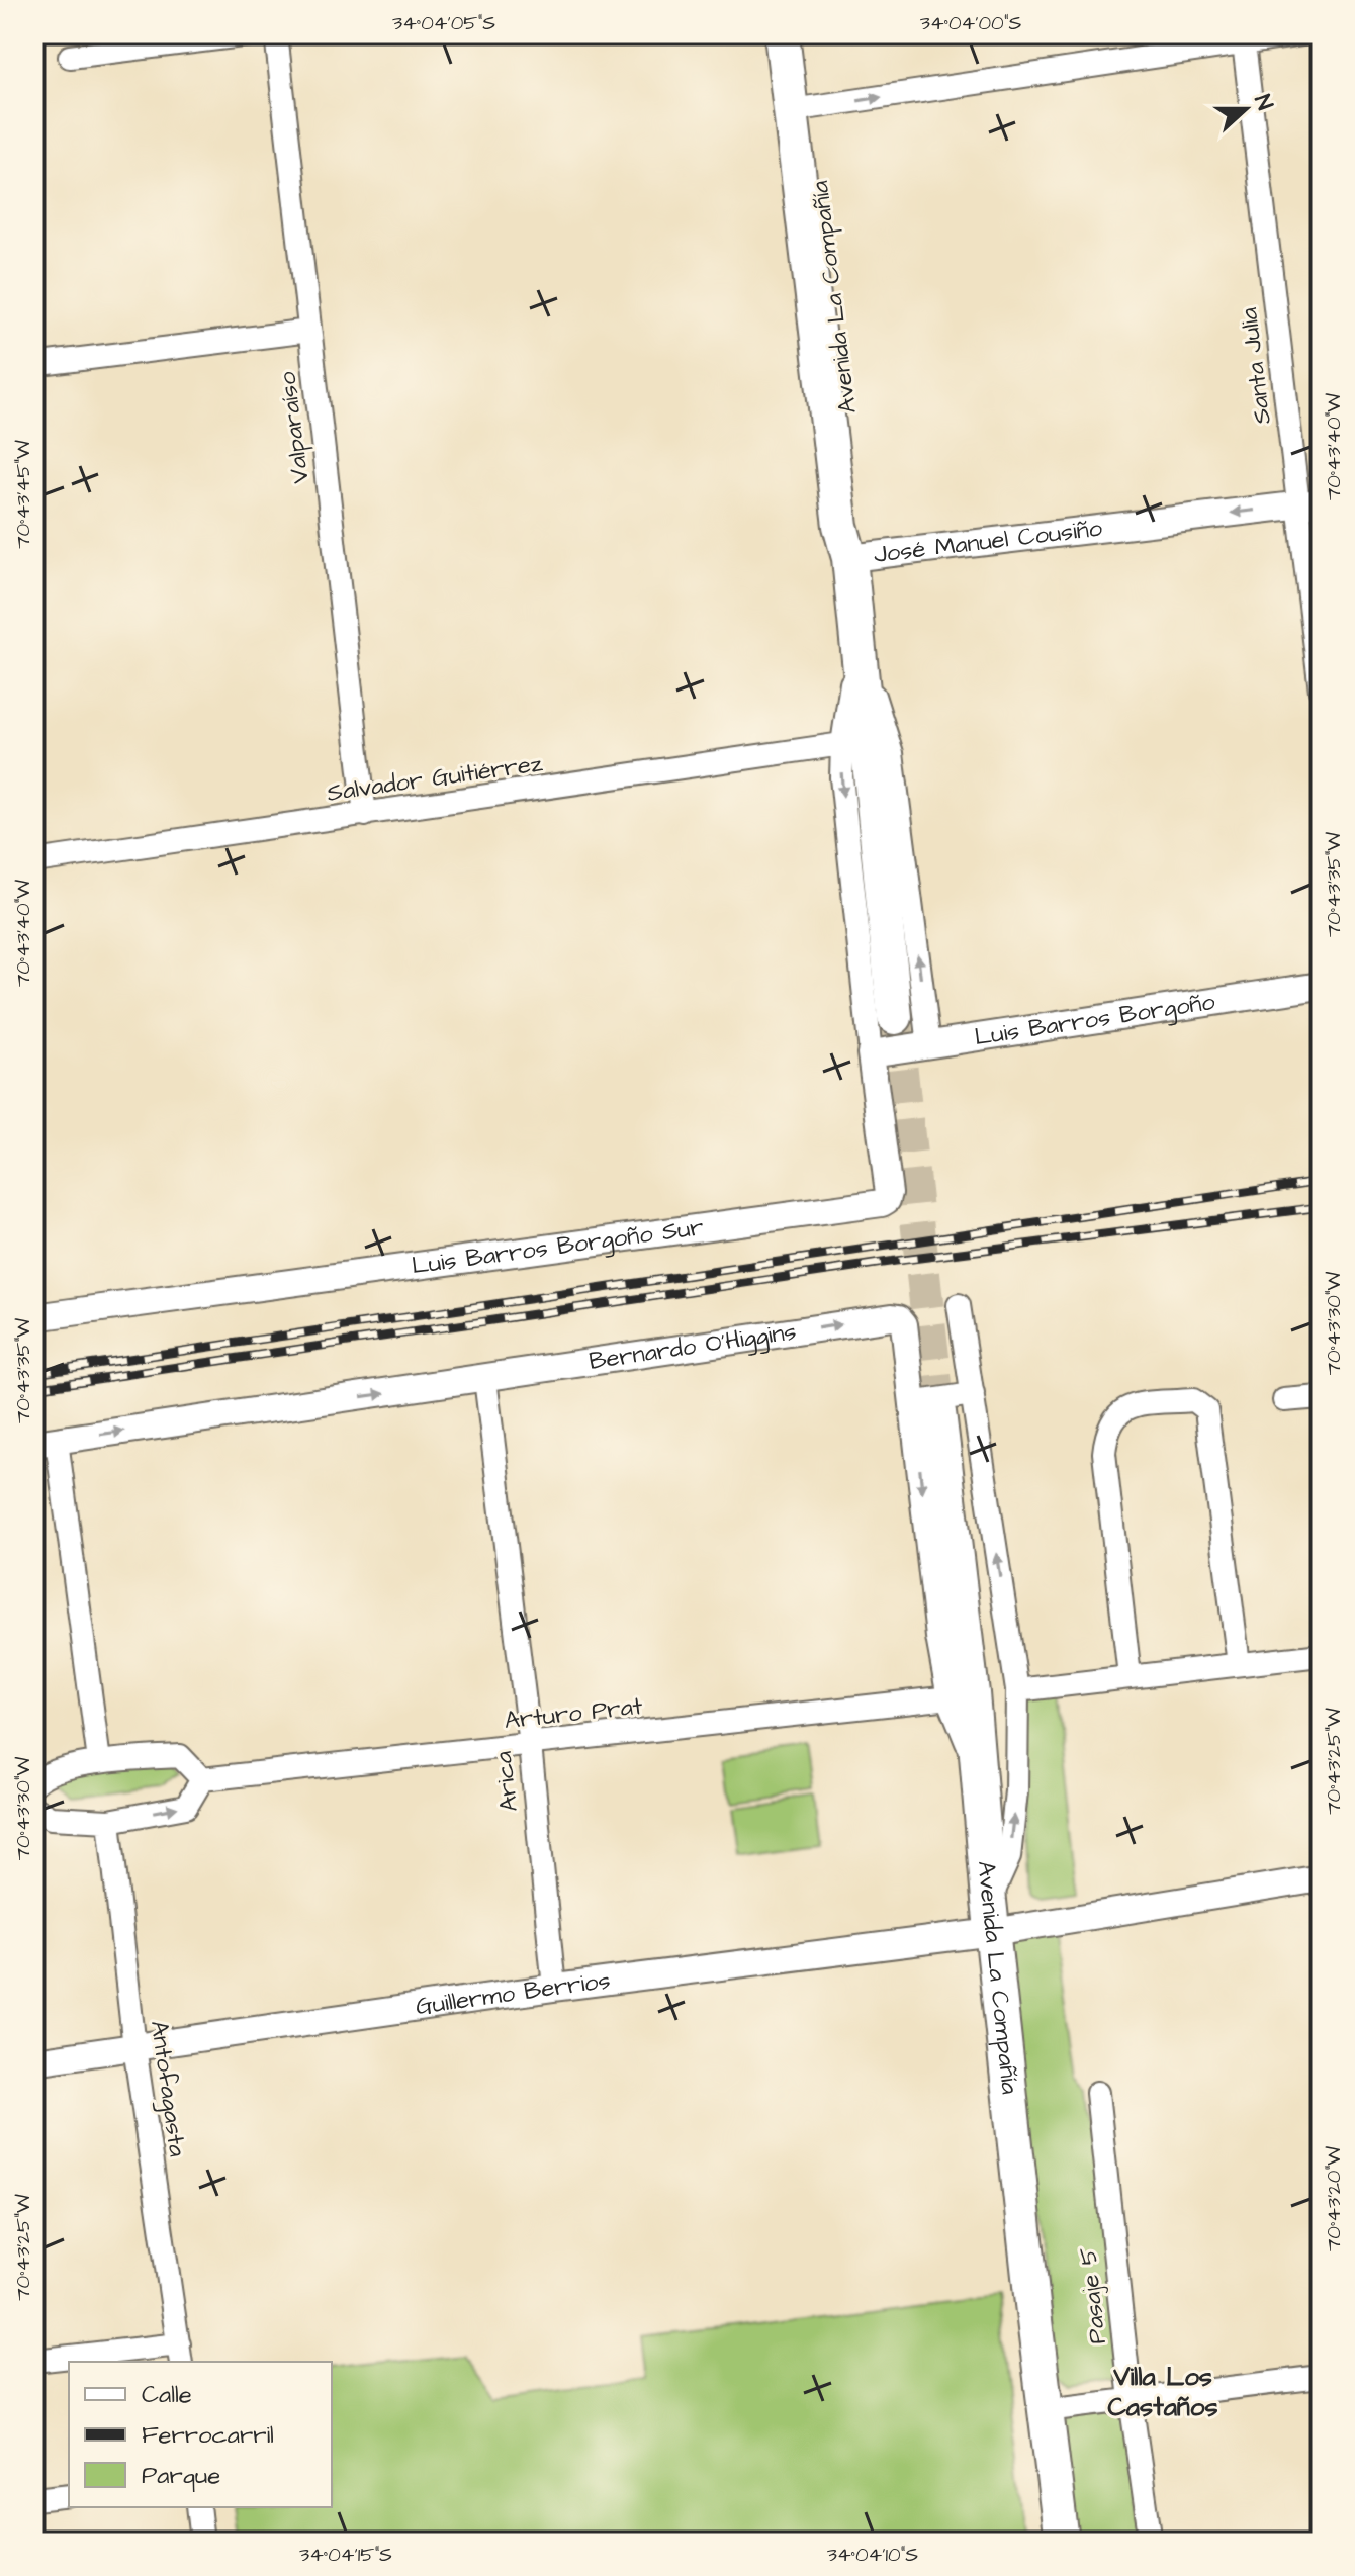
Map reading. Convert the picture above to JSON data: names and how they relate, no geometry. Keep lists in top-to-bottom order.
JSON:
{
  "streets": {
    "main road": ["Avenida La Compañía"],
    "street": [
      "Santa Julia",
      "Valparaíso",
      "José Manuel Cousiño",
      "Salvador Guitiérrez",
      "Luis Barros Borgoño",
      "Luis Barros Borgoño Sur",
      "Bernardo O'Higgins",
      "Arturo Prat",
      "Arica",
      "Guillermo Berrios",
      "Antofagasta",
      "Pasaje 5"
    ]
  },
  "crossings": [
    ["Avenida La Compañía", "José Manuel Cousiño"],
    ["Avenida La Compañía", "Bernardo O'Higgins"],
    ["Avenida La Compañía", "Guillermo Berrios"],
    ["Santa Julia", "José Manuel Cousiño"],
    ["Valparaíso", "Salvador Guitiérrez"],
    ["Luis Barros Borgoño", "Luis Barros Borgoño Sur"],
    ["Bernardo O'Higgins", "Arturo Prat"],
    ["Bernardo O'Higgins", "Arica"],
    ["Arturo Prat", "Arica"],
    ["Arica", "Guillermo Berrios"],
    ["Guillermo Berrios", "Antofagasta"]
  ],
  "one_way": ["José Manuel Cousiño"],
  "districts": ["Villa Los Castaños"],
  "legend": ["Calle", "Ferrocarril", "Parque"],
  "north": "right",
  "coordinates": [
    "34°04'05\"S",
    "34°04'00\"S",
    "70°43'40\"W",
    "70°43'45\"W",
    "70°43'35\"W",
    "70°43'30\"W",
    "70°43'25\"W",
    "70°43'20\"W",
    "34°04'15\"S",
    "34°04'10\"S"
  ]
}
